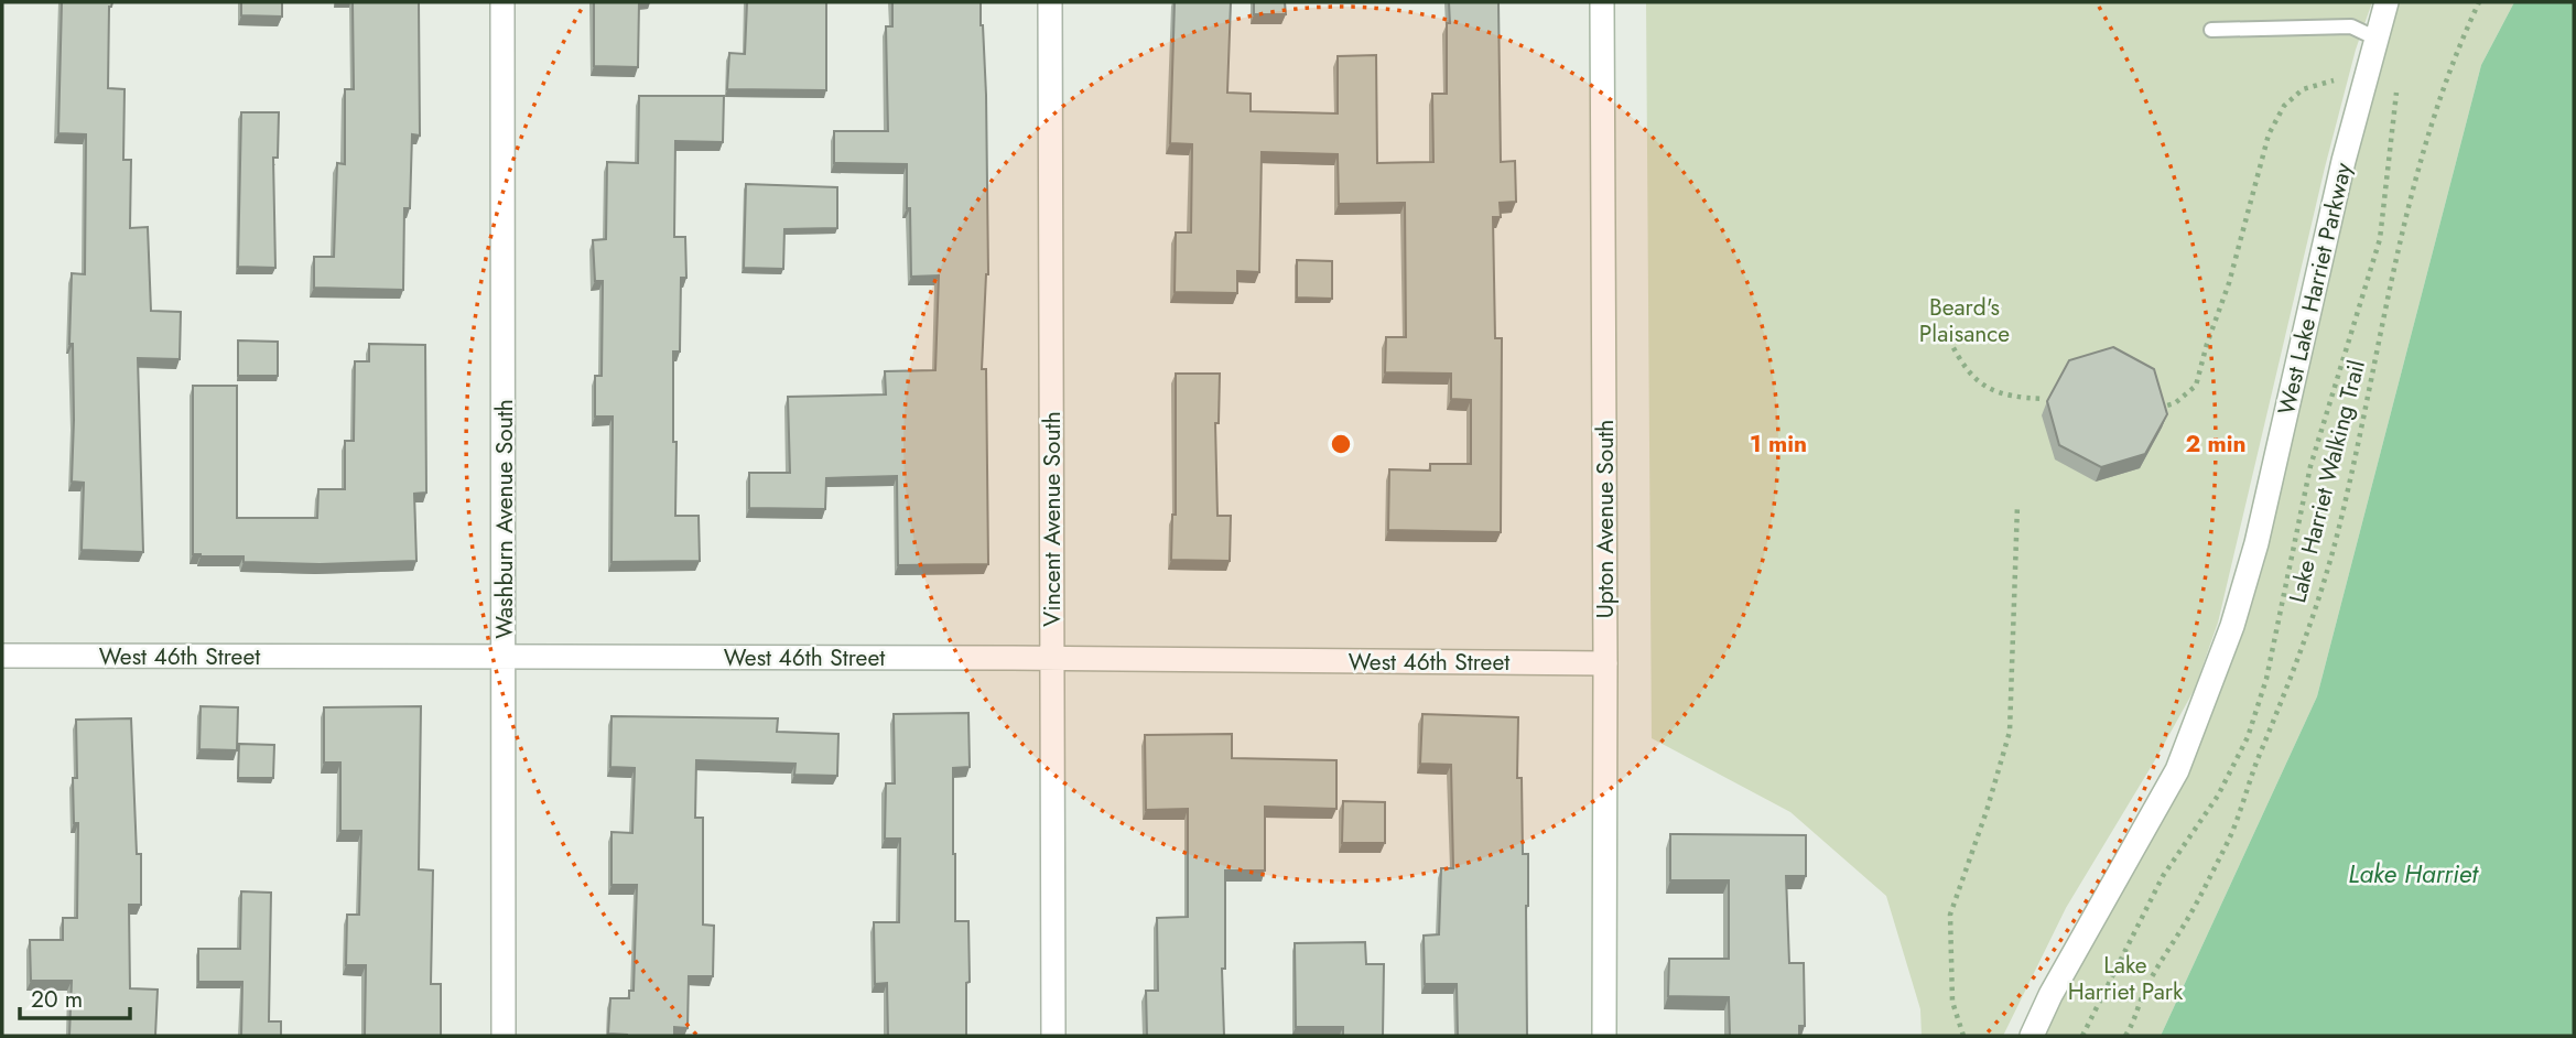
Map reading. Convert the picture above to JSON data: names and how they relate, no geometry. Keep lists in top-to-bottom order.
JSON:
{
  "streets": {
    "street": [
      "West Lake Harriet Parkway",
      "Washburn Avenue South",
      "Vincent Avenue South",
      "Upton Avenue South",
      "West 46th Street"
    ],
    "path": ["Lake Harriet Walking Trail"]
  },
  "crossings": [
    ["Washburn Avenue South", "West 46th Street"],
    ["Vincent Avenue South", "West 46th Street"],
    ["Upton Avenue South", "West 46th Street"]
  ],
  "water": ["Lake Harriet"],
  "parks": ["Beard's Plaisance", "Lake Harriet Park"],
  "scale_bar": "20 m",
  "rings": ["1 min", "2 min"]
}
